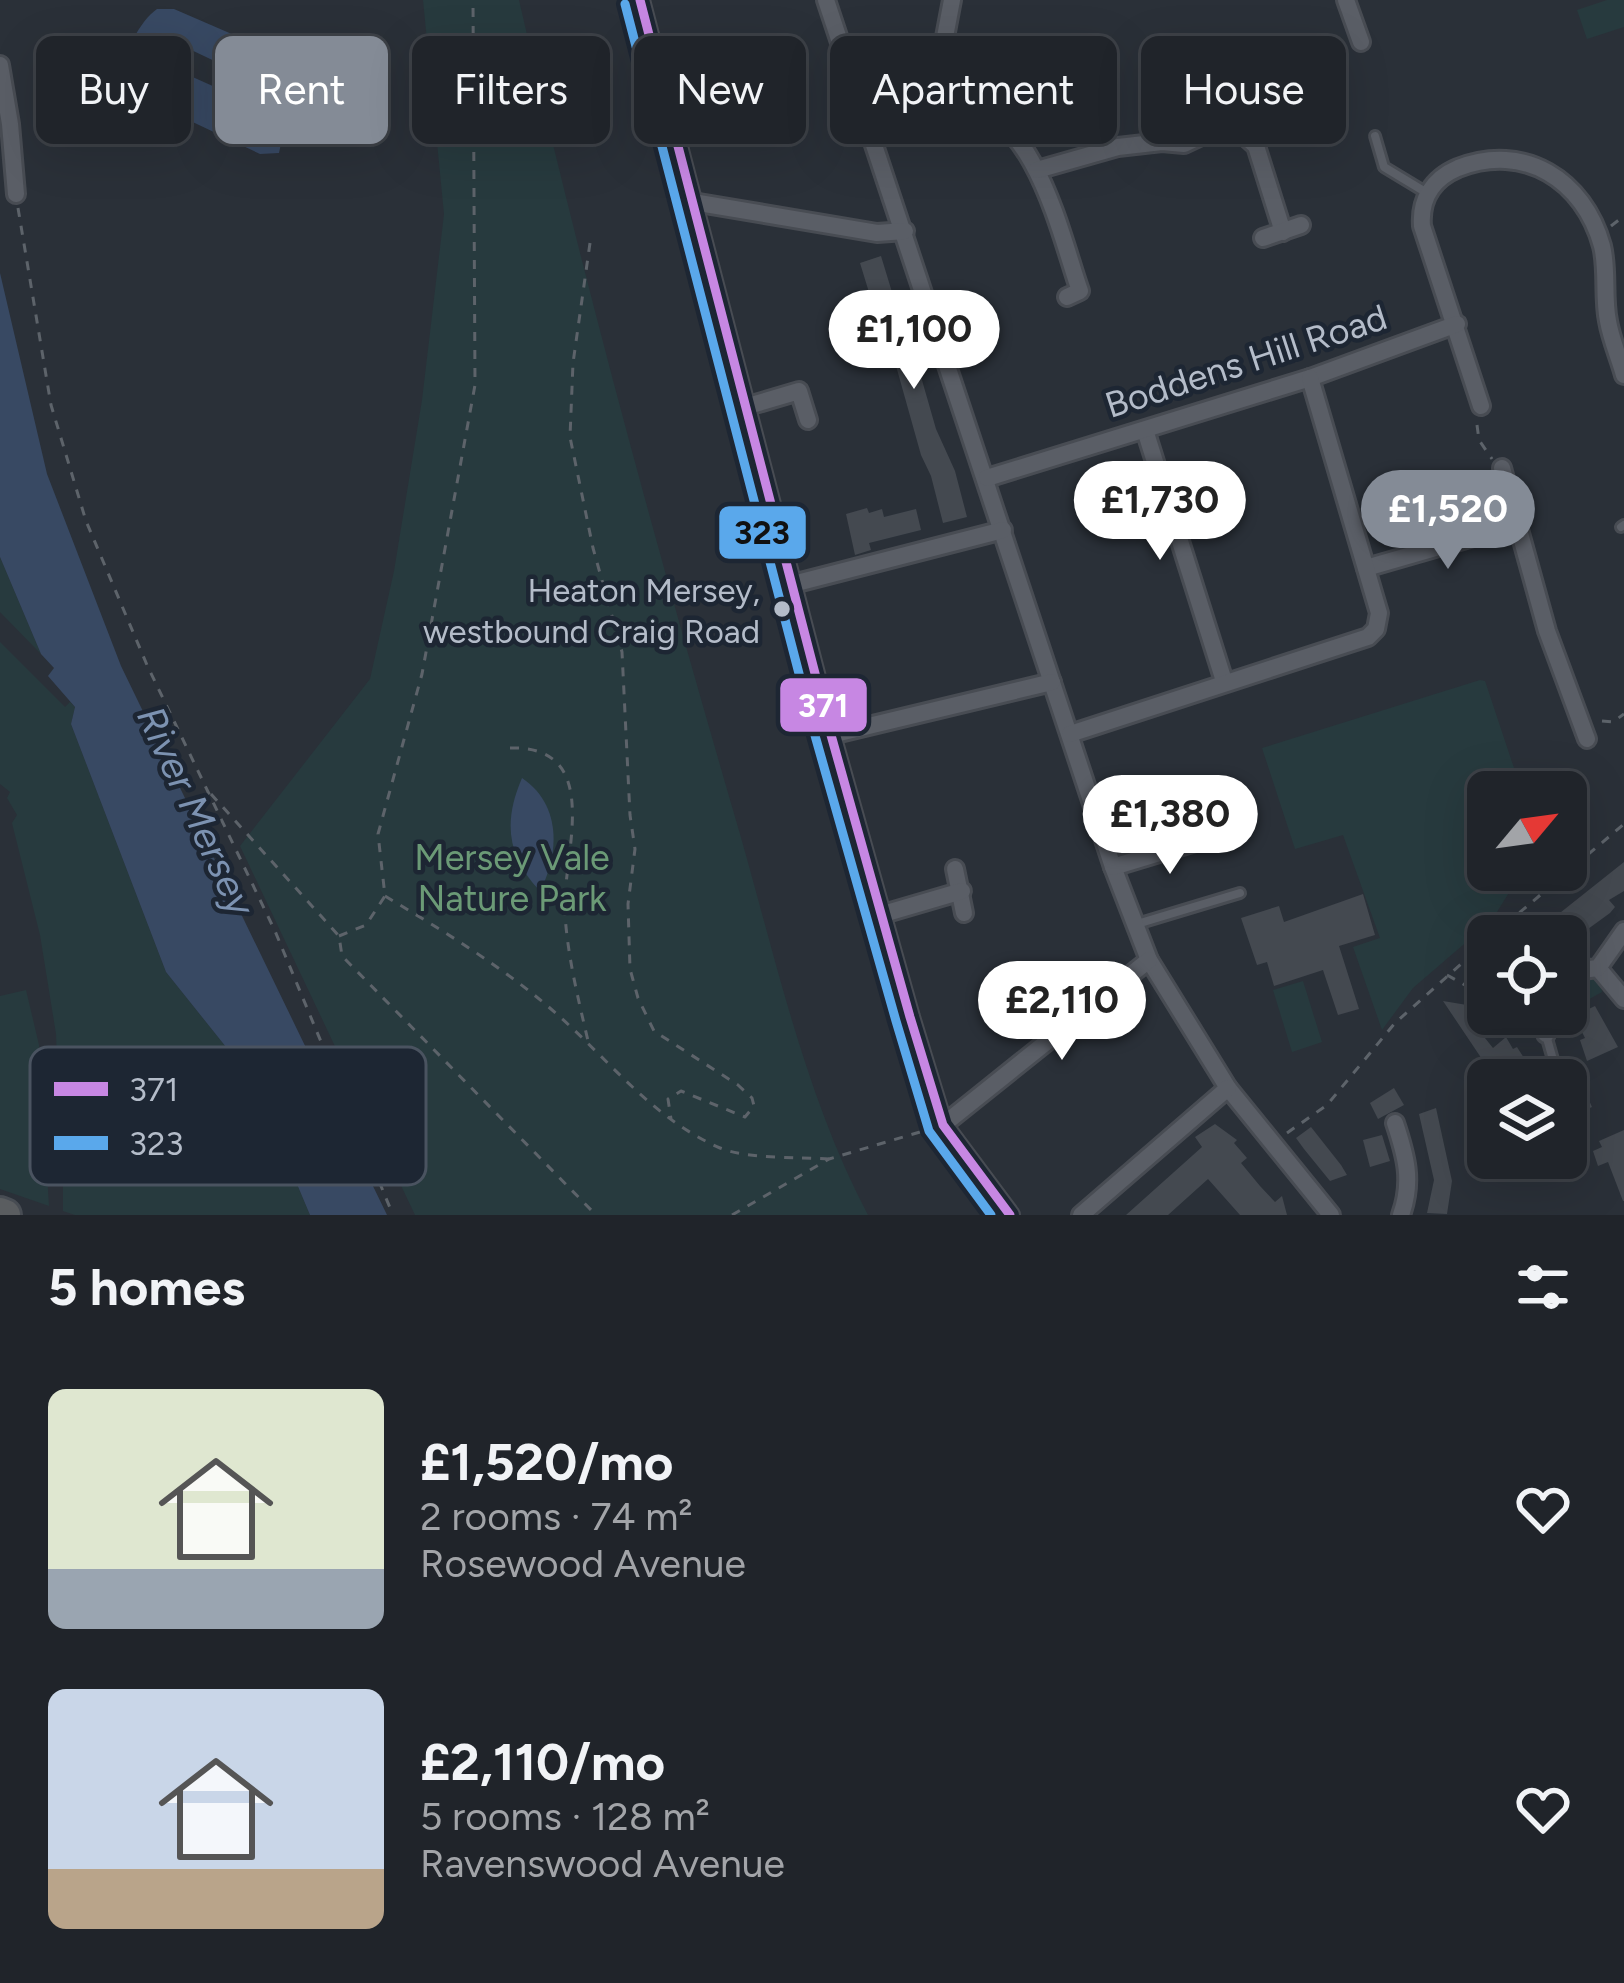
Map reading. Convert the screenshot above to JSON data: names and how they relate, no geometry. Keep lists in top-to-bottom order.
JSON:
{
  "streets": {
    "street": ["Boddens Hill Road"]
  },
  "water": ["River Mersey"],
  "parks": ["Mersey Vale Nature Park"],
  "places": ["Heaton Mersey, westbound Craig Road"],
  "lines": ["transit line 371", "transit line 323"],
  "legend": ["371", "323"],
  "north": "top right",
  "page": {
    "chip": [
      "Buy",
      "Rent",
      "Filters",
      "New",
      "Apartment",
      "House"
    ],
    "price": [
      "£1,100",
      "£1,730",
      "£1,520",
      "£1,380",
      "£2,110"
    ],
    "heading": "5 homes",
    "list": [
      {
        "name": "£1,520/mo",
        "note": "2 rooms · 74 m² · Rosewood Avenue"
      },
      {
        "name": "£2,110/mo",
        "note": "5 rooms · 128 m² · Ravenswood Avenue"
      }
    ]
  }
}
